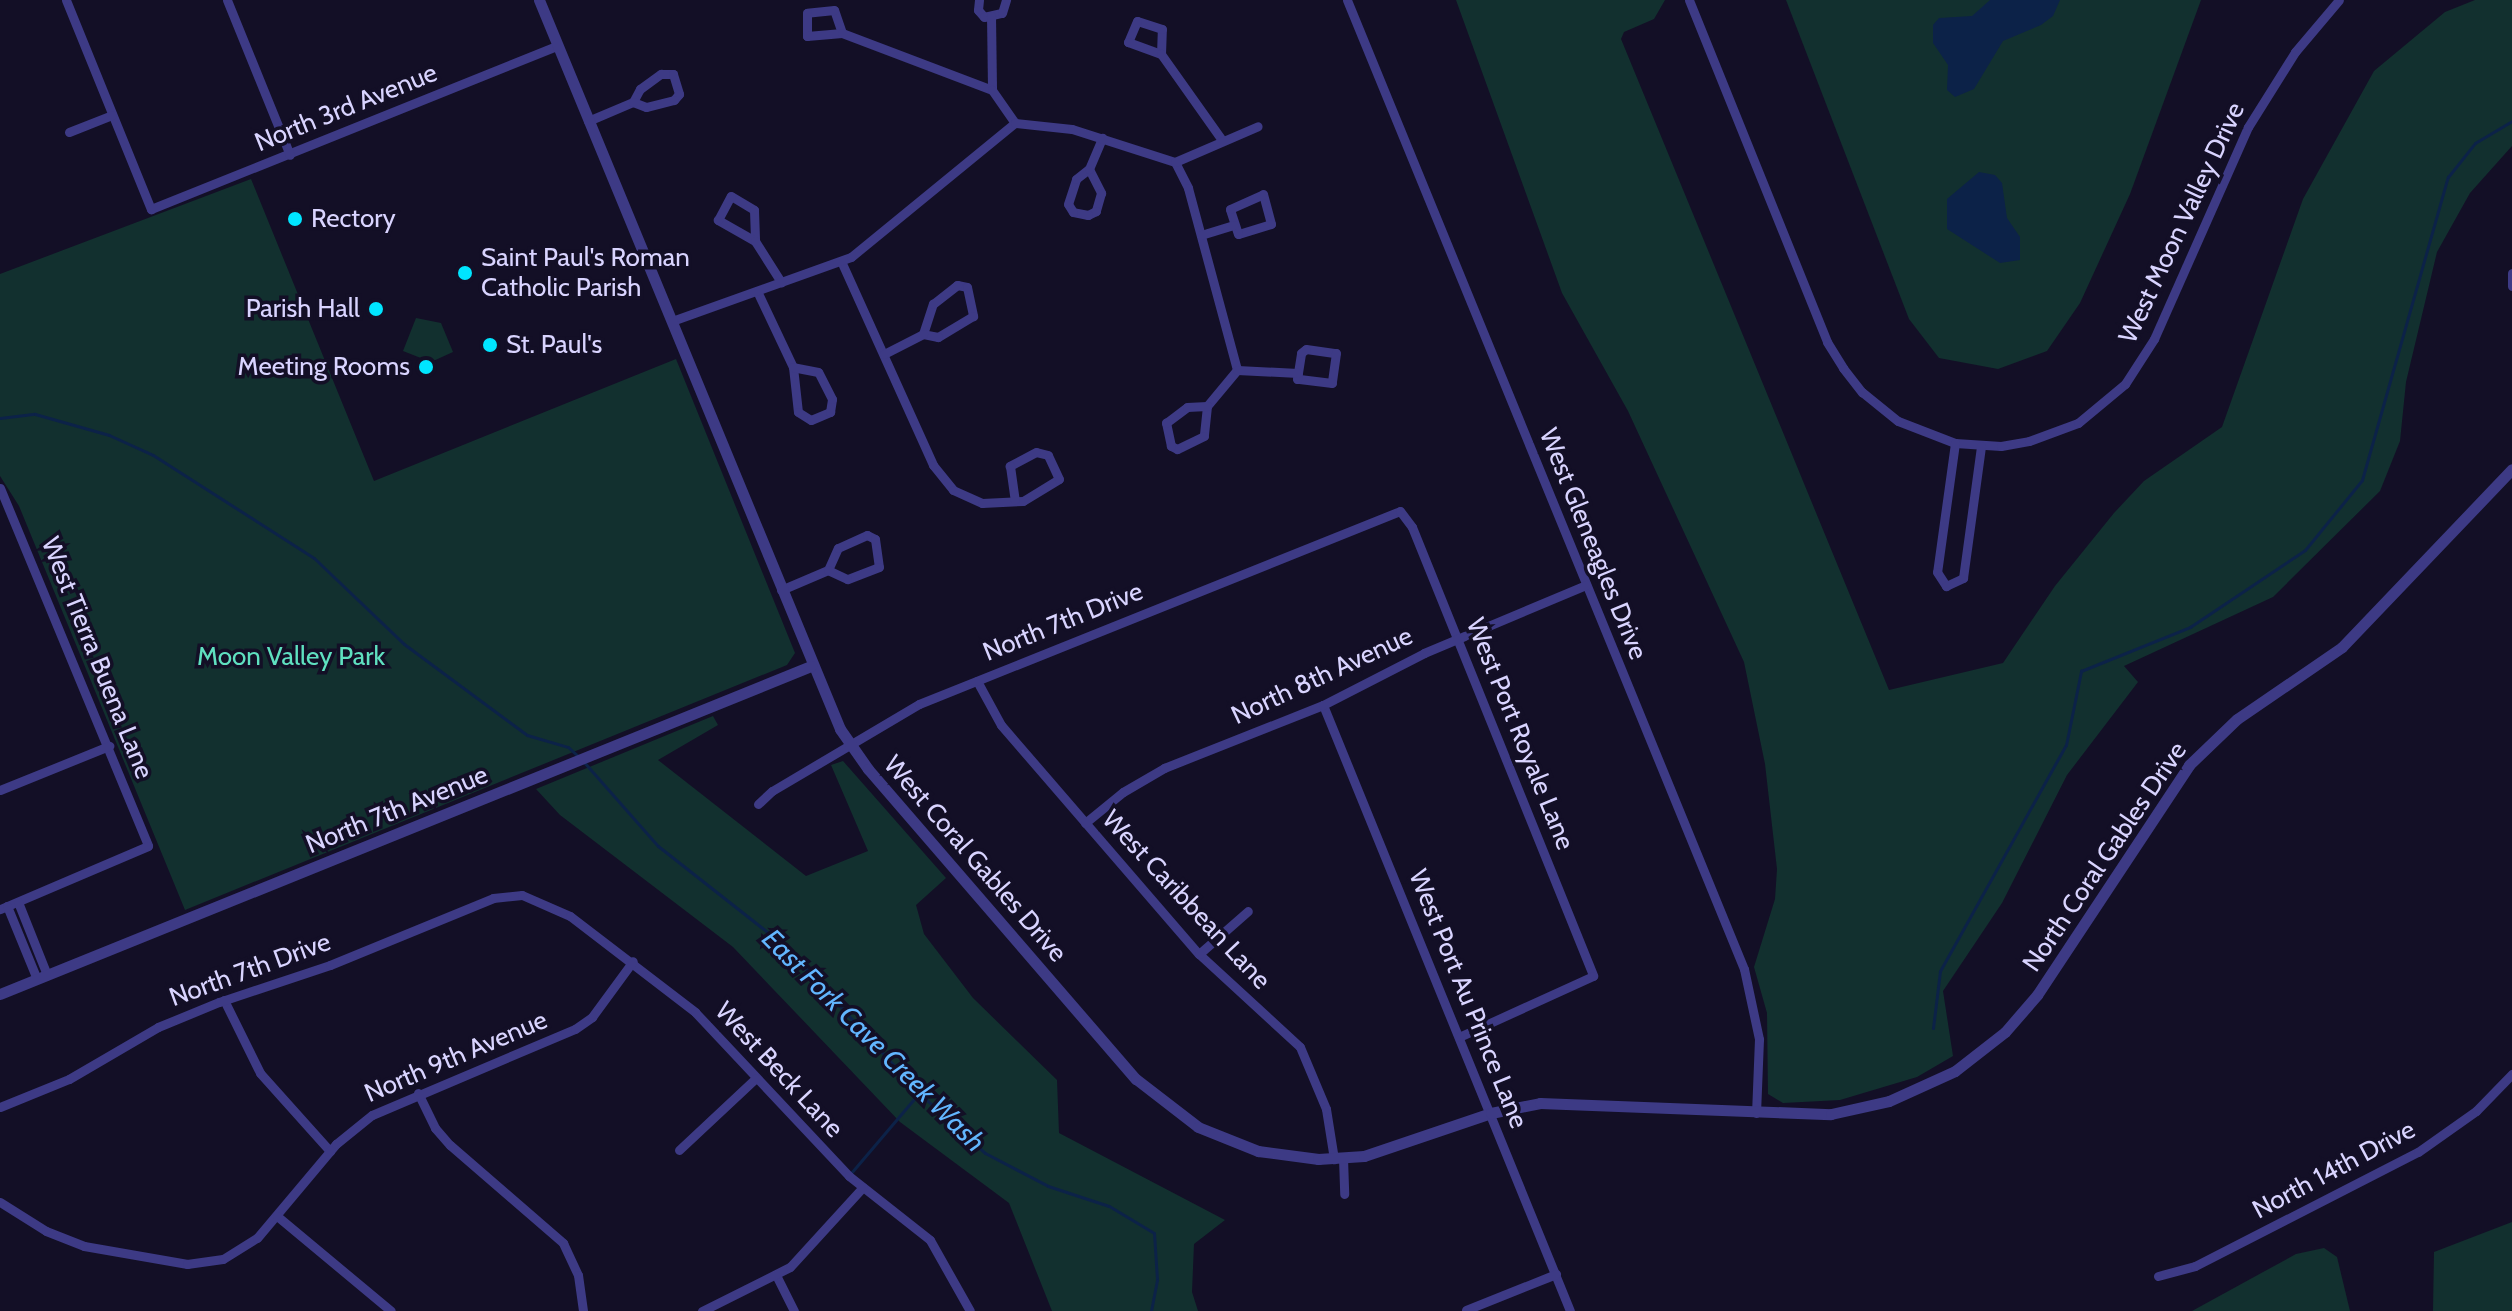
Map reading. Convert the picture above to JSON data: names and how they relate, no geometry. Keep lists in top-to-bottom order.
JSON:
{
  "streets": {
    "street": [
      "North 3rd Avenue",
      "West Moon Valley Drive",
      "West Gleneagles Drive",
      "North 7th Drive",
      "West Tierra Buena Lane",
      "North 8th Avenue",
      "West Port Royale Lane",
      "North 7th Avenue",
      "North Coral Gables Drive",
      "West Coral Gables Drive",
      "West Caribbean Lane",
      "West Port Au Prince Lane",
      "North 9th Avenue",
      "West Beck Lane",
      "North 14th Drive"
    ]
  },
  "crossings": [
    ["North 3rd Avenue", "West Coral Gables Drive"],
    ["West Gleneagles Drive", "North 8th Avenue"],
    ["West Gleneagles Drive", "West Coral Gables Drive"],
    ["North 7th Drive", "West Port Royale Lane"],
    ["North 7th Drive", "West Coral Gables Drive"],
    ["North 7th Drive", "West Caribbean Lane"],
    ["North 7th Drive", "West Beck Lane"],
    ["North 8th Avenue", "West Port Royale Lane"],
    ["North 8th Avenue", "West Caribbean Lane"],
    ["North 8th Avenue", "West Port Au Prince Lane"],
    ["West Port Royale Lane", "West Port Au Prince Lane"],
    ["North 7th Avenue", "West Coral Gables Drive"],
    ["North Coral Gables Drive", "West Coral Gables Drive"],
    ["West Coral Gables Drive", "West Caribbean Lane"],
    ["West Coral Gables Drive", "West Port Au Prince Lane"],
    ["North 9th Avenue", "West Beck Lane"]
  ],
  "water": ["East Fork Cave Creek Wash"],
  "parks": ["Moon Valley Park"],
  "places": [
    "Rectory",
    "Saint Paul's Roman Catholic Parish",
    "Parish Hall",
    "St. Paul's",
    "Meeting Rooms"
  ]
}
